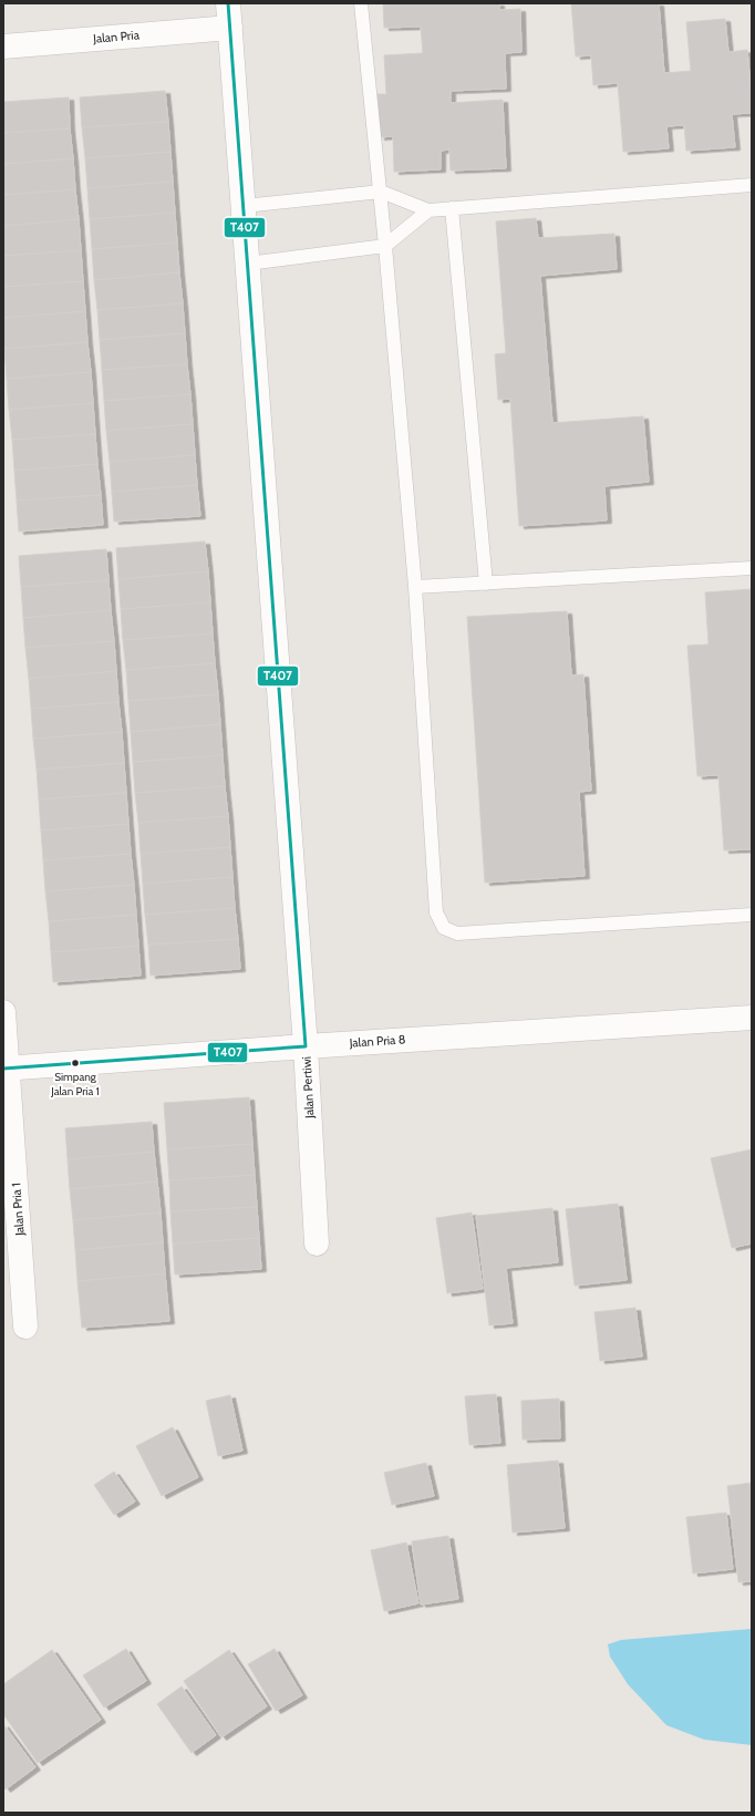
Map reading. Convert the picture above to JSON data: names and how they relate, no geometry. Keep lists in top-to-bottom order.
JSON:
{
  "streets": {
    "street": [
      "Jalan Pria",
      "Jalan Pria 8",
      "Jalan Pertiwi",
      "Jalan Pria 1"
    ]
  },
  "crossings": [
    ["Jalan Pria", "Jalan Pertiwi"],
    ["Jalan Pria 8", "Jalan Pertiwi"],
    ["Jalan Pria 8", "Jalan Pria 1"]
  ],
  "places": ["Simpang Jalan Pria 1"],
  "lines": ["transit line T407"]
}
